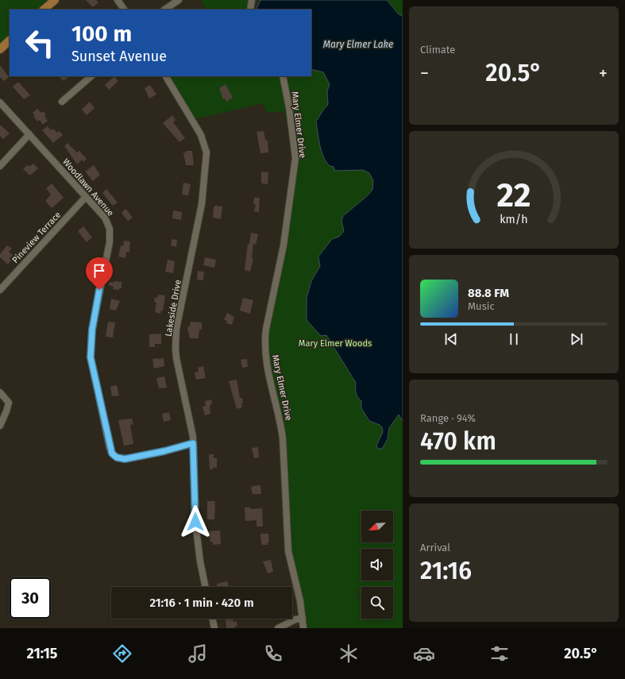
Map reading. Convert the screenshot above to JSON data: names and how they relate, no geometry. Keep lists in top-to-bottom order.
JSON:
{
  "streets": {
    "street": [
      "Mary Elmer Drive",
      "Woodlawn Avenue",
      "Pineview Terrace",
      "Lakeside Drive"
    ]
  },
  "crossings": [
    ["Woodlawn Avenue", "Pineview Terrace"],
    ["Woodlawn Avenue", "Lakeside Drive"]
  ],
  "water": ["Mary Elmer Lake"],
  "parks": ["Mary Elmer Woods"],
  "north": "bottom left",
  "page": {
    "tile": [
      "Climate",
      ["Range · 94%", "470 km"],
      ["Arrival", "21:16"]
    ],
    "turn": ["100 m", "Sunset Avenue"],
    "heat": ["−", "20.5°", "+"],
    "song": ["88.8 FM", "Music"],
    "limit": "30",
    "trip": "21:16 · 1 min · 420 m",
    "tabs": ["21:15", "20.5°"],
    "gauge": ["22", "km/h"]
  }
}
